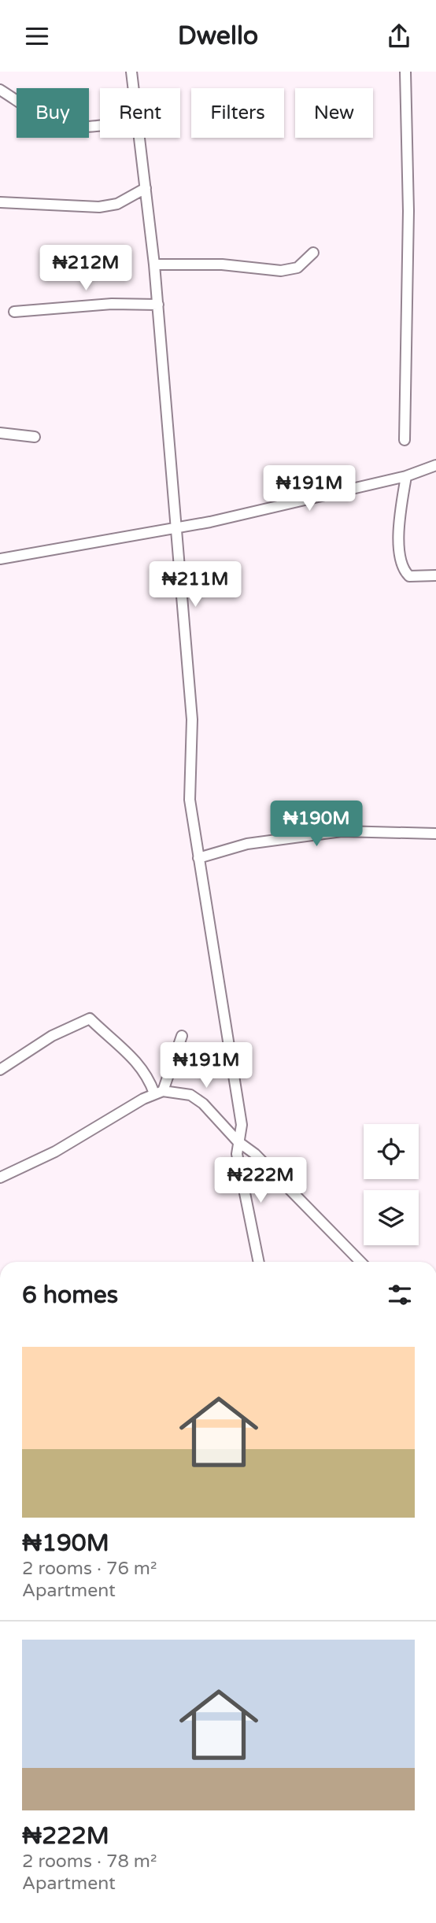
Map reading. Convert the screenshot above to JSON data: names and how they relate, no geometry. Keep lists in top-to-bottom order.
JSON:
{
  "page": {
    "header": "Dwello",
    "chip": [
      "Buy",
      "Rent",
      "Filters",
      "New"
    ],
    "price": [
      "₦212M",
      "₦191M",
      "₦211M",
      "₦190M",
      "₦191M",
      "₦222M"
    ],
    "heading": "6 homes",
    "list": [
      {
        "name": "₦190M",
        "note": "2 rooms · 76 m² · Apartment"
      },
      {
        "name": "₦222M",
        "note": "2 rooms · 78 m² · Apartment"
      }
    ]
  }
}
